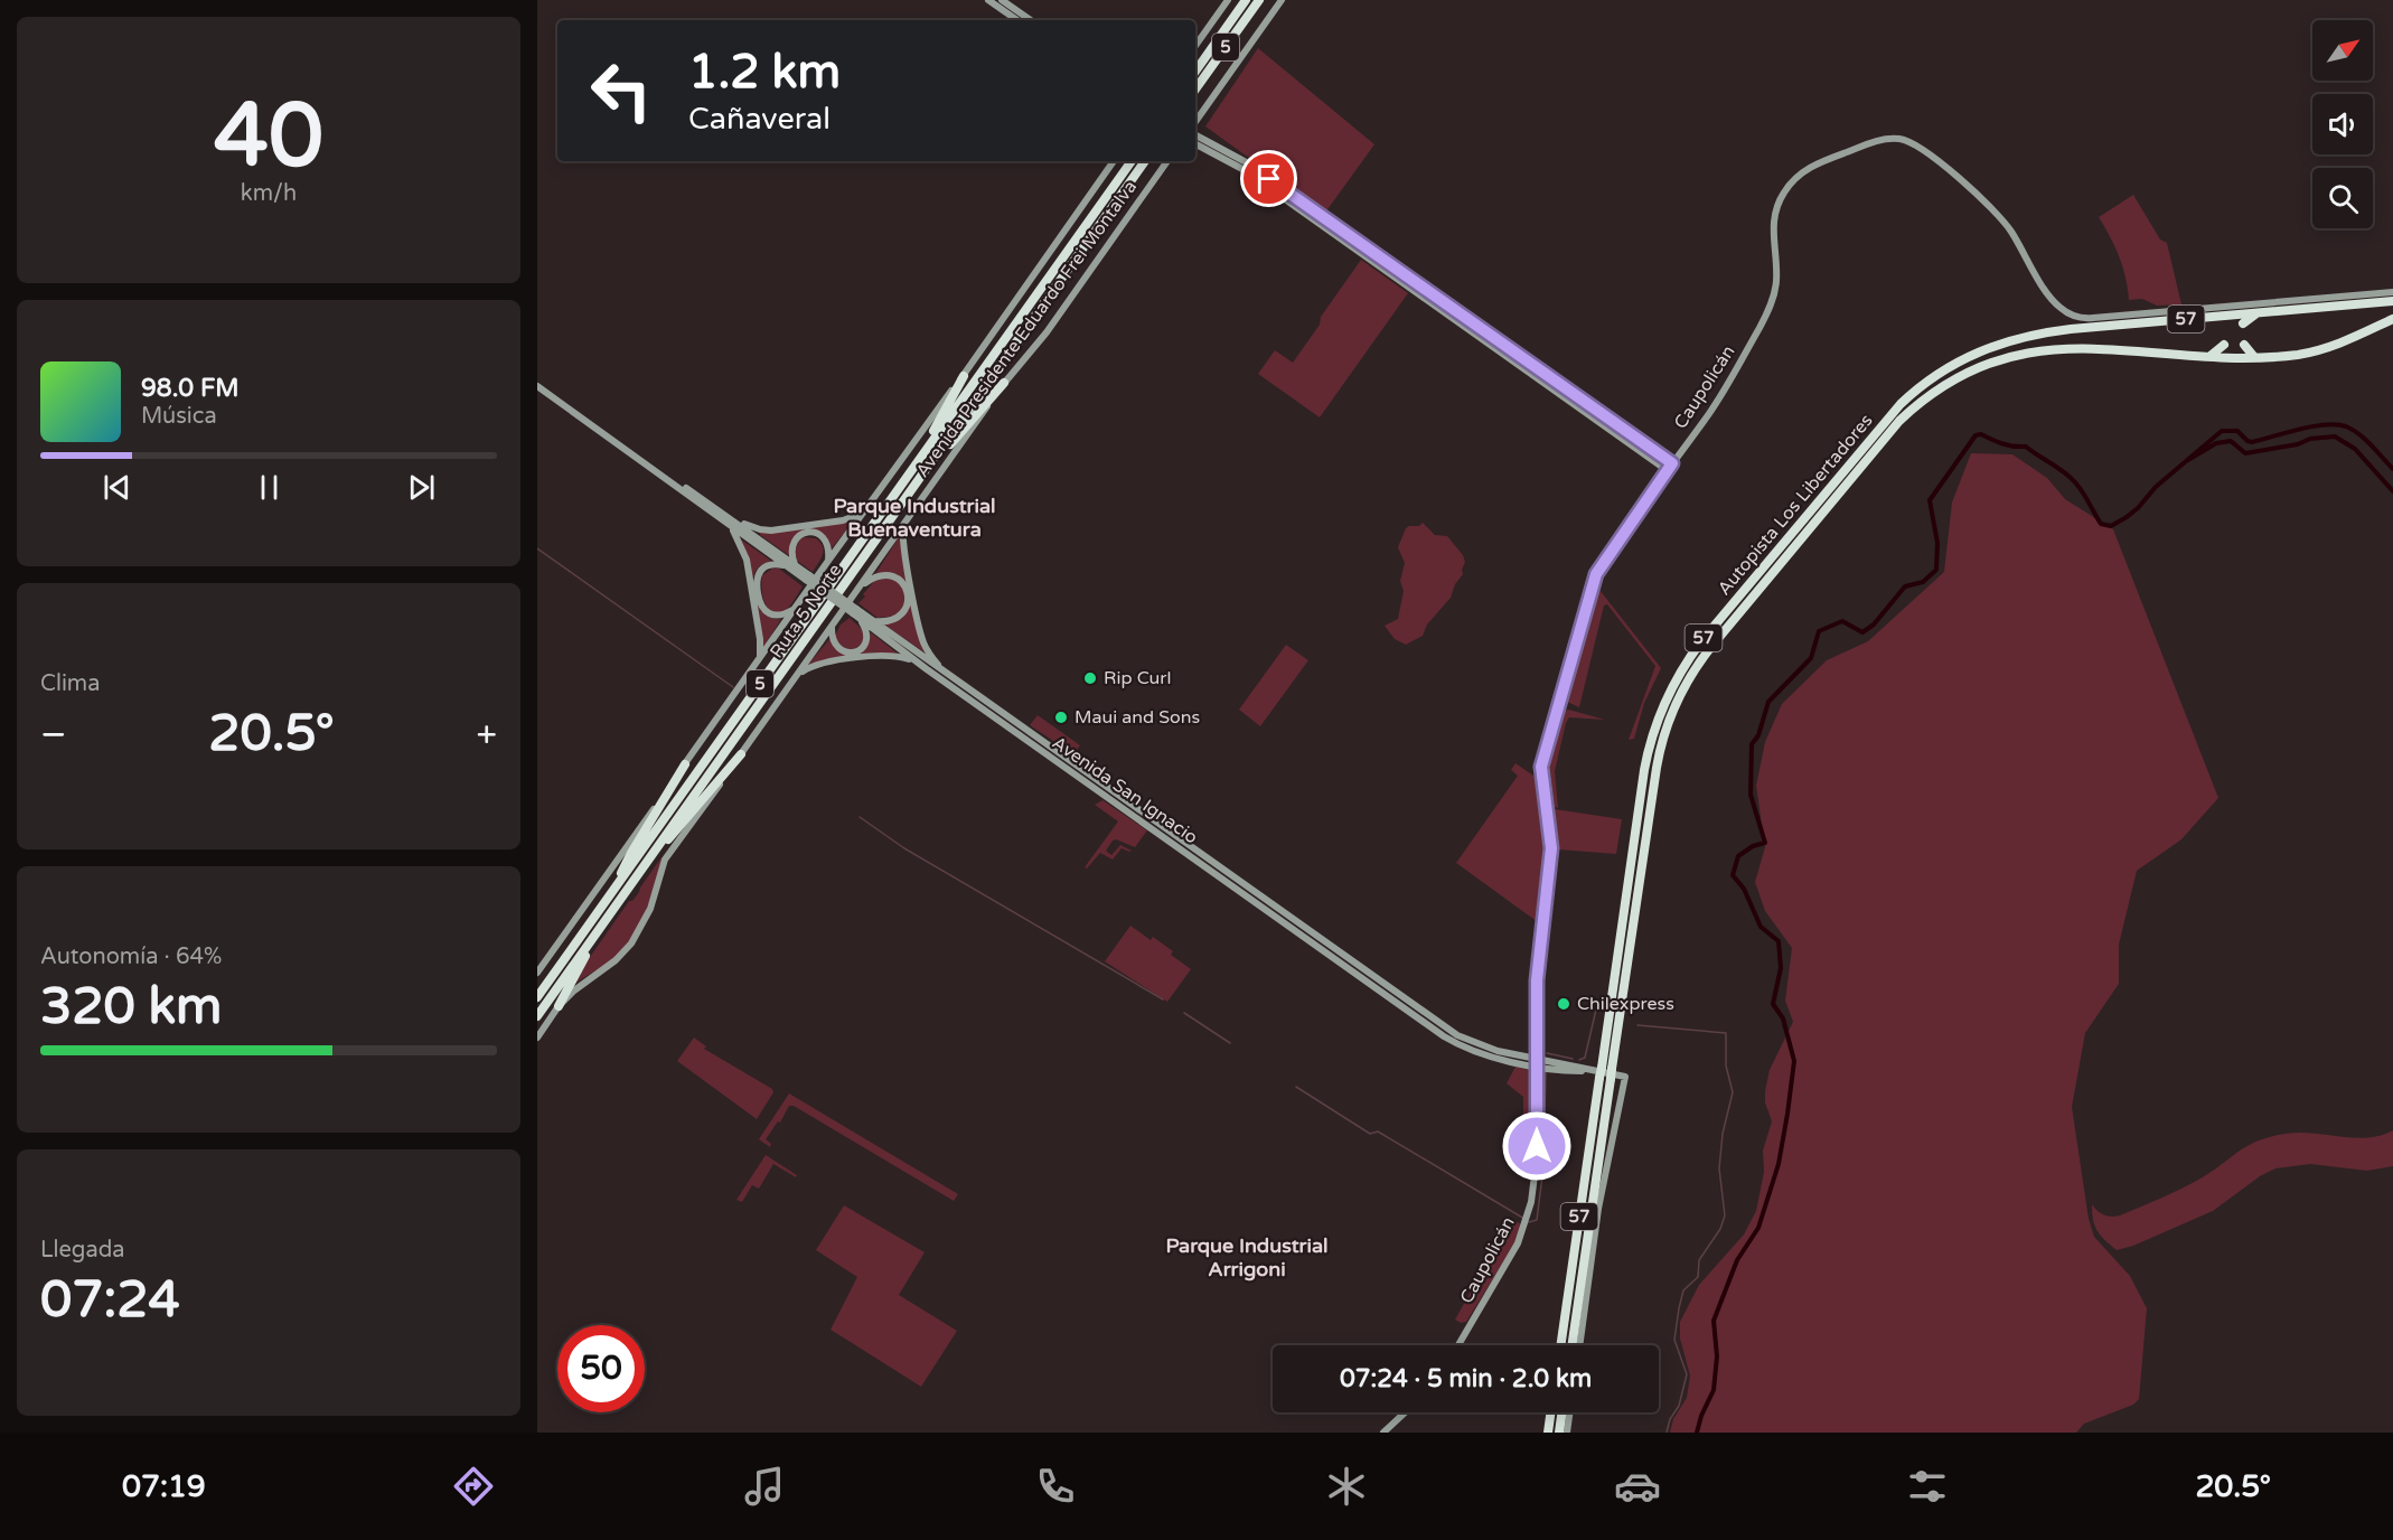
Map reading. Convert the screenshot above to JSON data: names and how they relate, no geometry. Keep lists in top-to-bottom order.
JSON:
{
  "streets": {
    "highway": [
      "5",
      "57",
      "Autopista Los Libertadores",
      "Ruta 5 Norte"
    ],
    "main road": ["Avenida Presidente Eduardo Frei Montalva", "Caupolicán", "Avenida San Ignacio"]
  },
  "crossings": [
    ["Caupolicán", "Avenida San Ignacio"]
  ],
  "districts": ["Parque Industrial Buenaventura", "Parque Industrial Arrigoni"],
  "places": ["Rip Curl", "Maui and Sons", "Chilexpress"],
  "north": "top right",
  "page": {
    "tile": [
      ["40", "km/h"],
      "Clima",
      ["Autonomía · 64%", "320 km"],
      ["Llegada", "07:24"]
    ],
    "turn": ["1.2 km", "Cañaveral"],
    "song": ["98.0 FM", "Música"],
    "heat": ["−", "20.5°", "+"],
    "limit": "50",
    "trip": "07:24 · 5 min · 2.0 km",
    "tabs": ["07:19", "20.5°"]
  }
}
